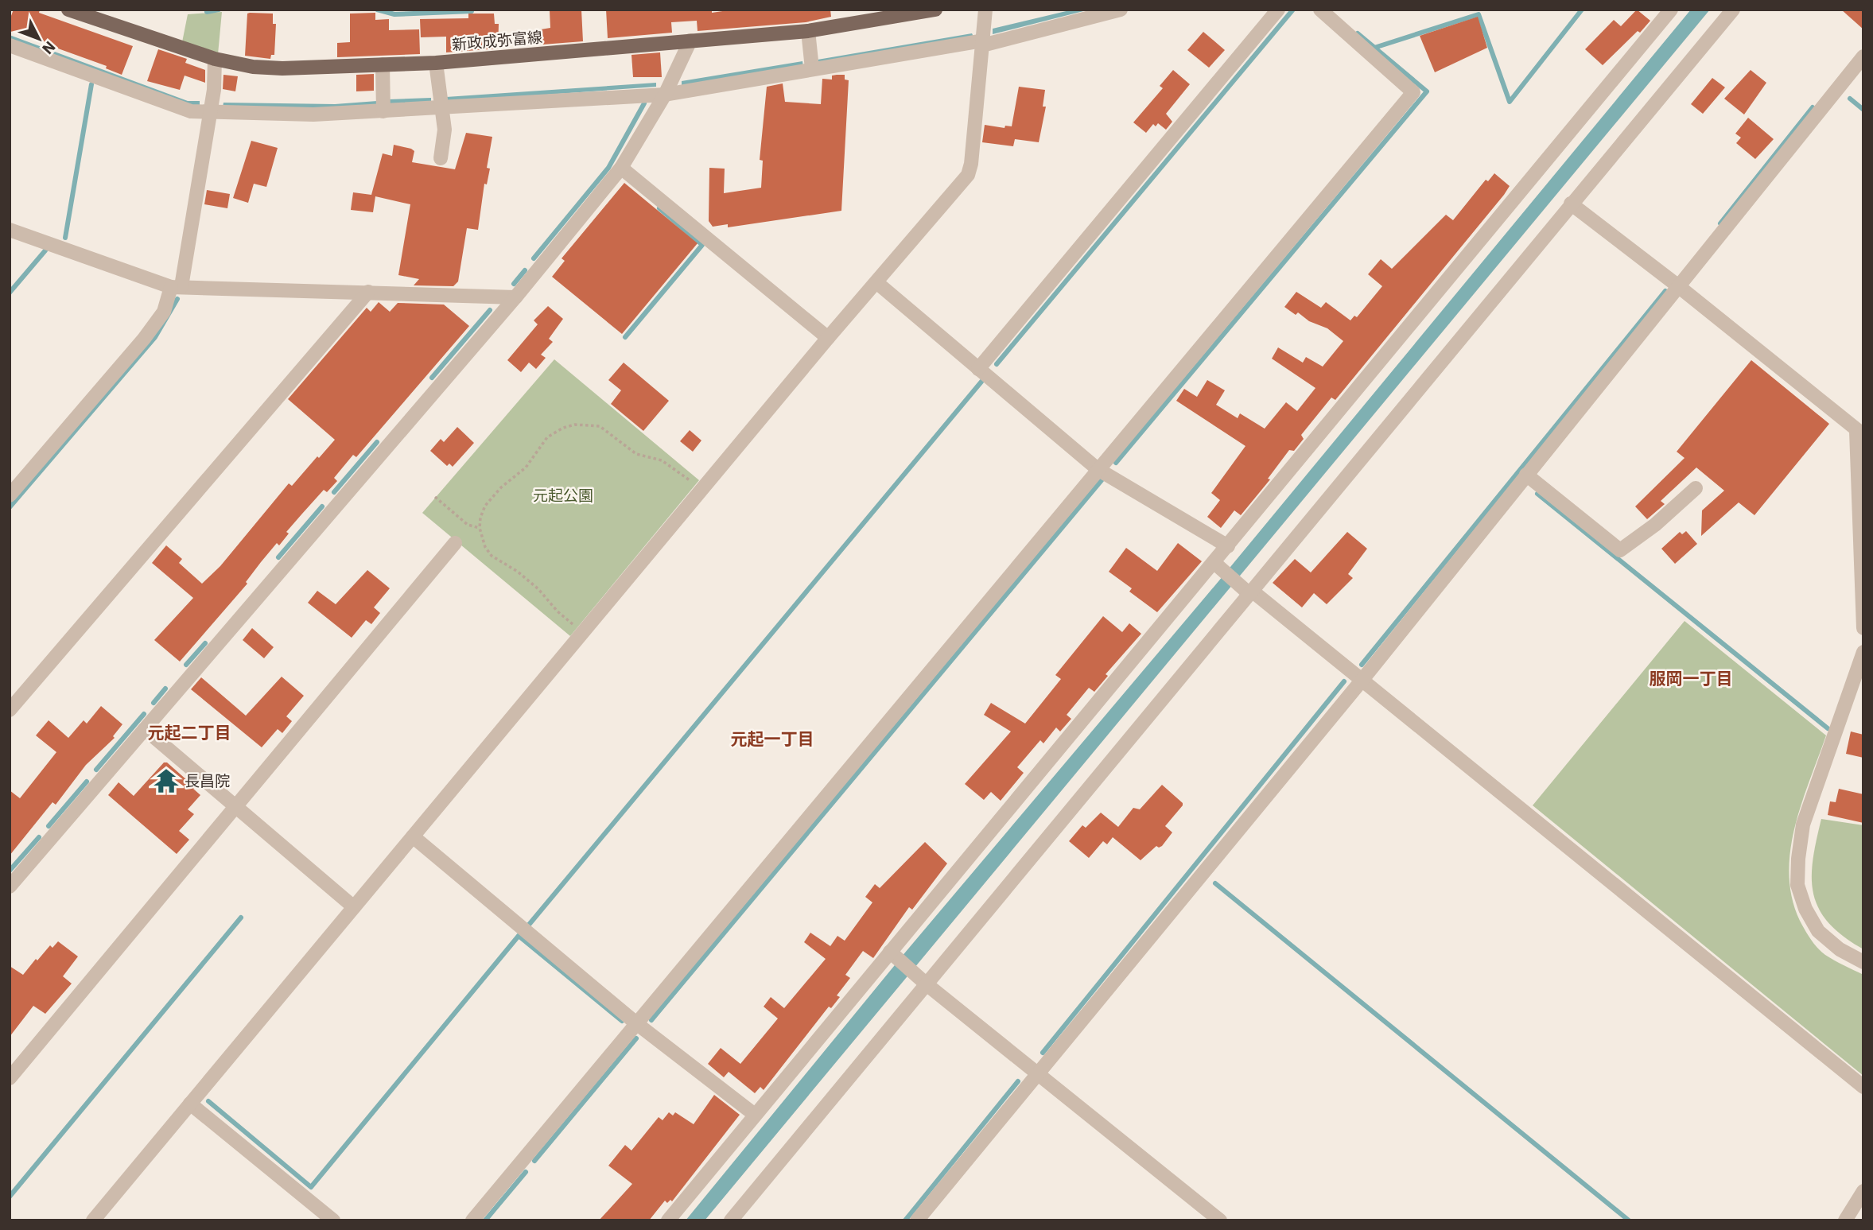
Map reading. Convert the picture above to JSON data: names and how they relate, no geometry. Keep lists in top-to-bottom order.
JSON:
{
  "streets": {
    "main road": ["新政成弥富線"]
  },
  "districts": ["服岡一丁目", "元起二丁目", "元起一丁目"],
  "parks": ["元起公園"],
  "places": {
    "temple": ["長昌院"]
  },
  "north": "bottom right"
}
